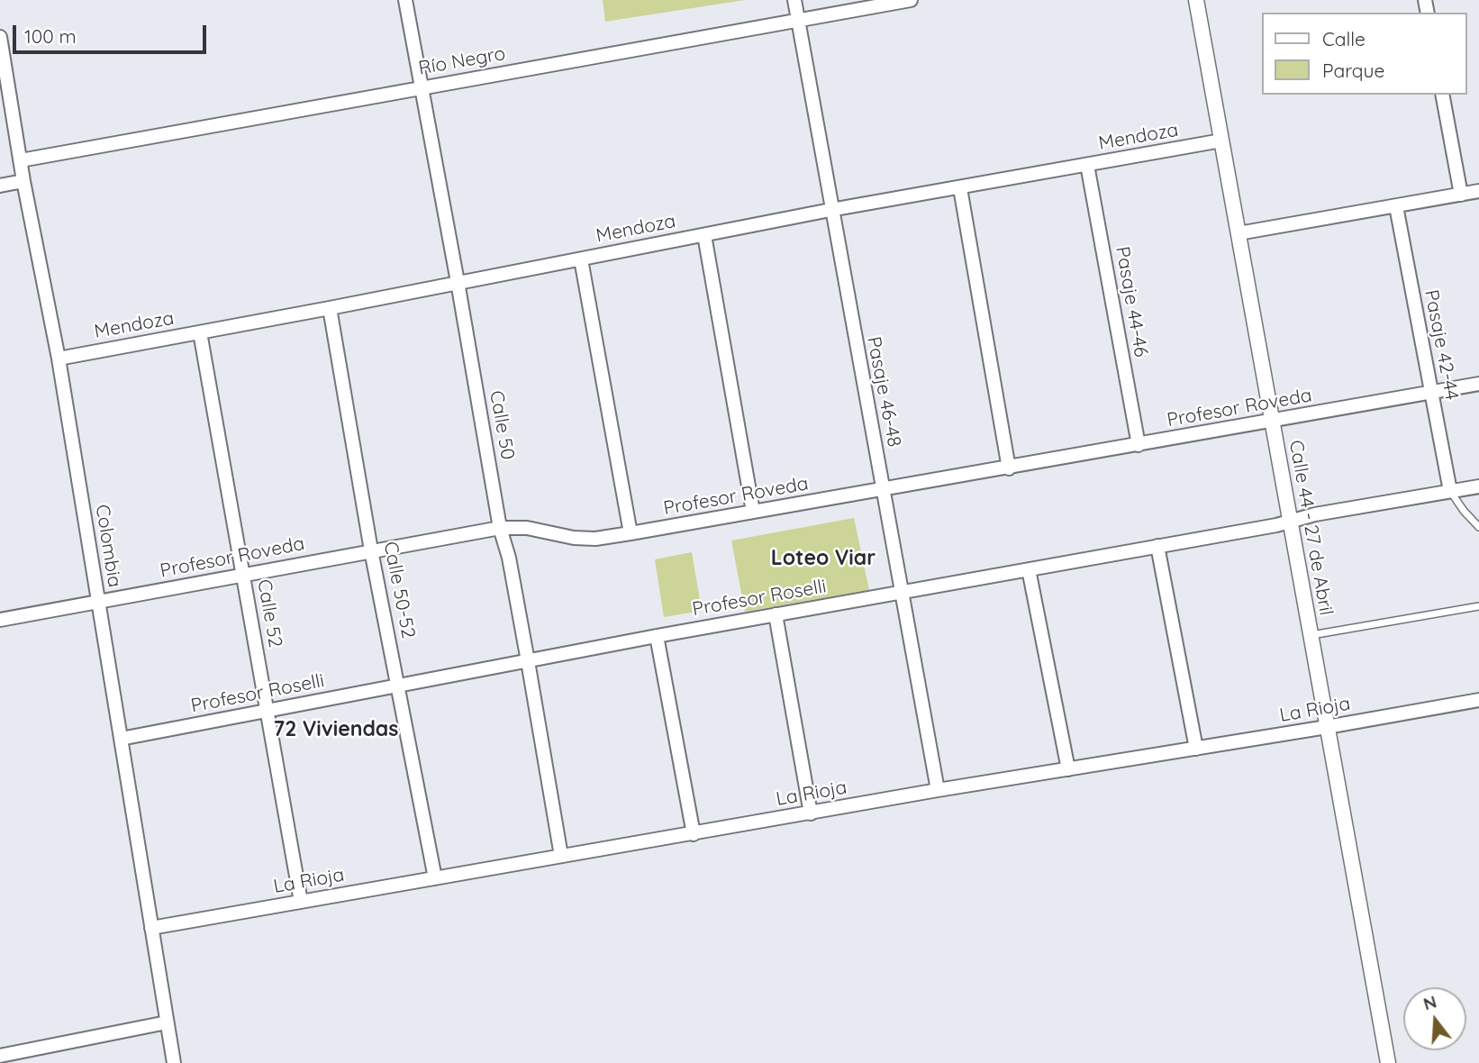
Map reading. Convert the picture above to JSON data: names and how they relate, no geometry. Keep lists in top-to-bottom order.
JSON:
{
  "streets": {
    "street": [
      "Río Negro",
      "Mendoza",
      "Pasaje 44-46",
      "Pasaje 42-44",
      "Pasaje 46-48",
      "Profesor Roveda",
      "Calle 50",
      "Calle 44 - 27 de Abril",
      "Colombia",
      "Calle 50-52",
      "Profesor Roselli",
      "Calle 52",
      "La Rioja"
    ]
  },
  "crossings": [
    ["Río Negro", "Pasaje 46-48"],
    ["Río Negro", "Calle 50"],
    ["Río Negro", "Colombia"],
    ["Mendoza", "Pasaje 44-46"],
    ["Mendoza", "Pasaje 46-48"],
    ["Mendoza", "Calle 50"],
    ["Mendoza", "Calle 44 - 27 de Abril"],
    ["Mendoza", "Colombia"],
    ["Mendoza", "Calle 50-52"],
    ["Mendoza", "Calle 52"],
    ["Pasaje 44-46", "Profesor Roveda"],
    ["Pasaje 42-44", "Profesor Roveda"],
    ["Pasaje 42-44", "Profesor Roselli"],
    ["Pasaje 46-48", "Profesor Roveda"],
    ["Pasaje 46-48", "Profesor Roselli"],
    ["Pasaje 46-48", "La Rioja"],
    ["Profesor Roveda", "Calle 50"],
    ["Profesor Roveda", "Calle 44 - 27 de Abril"],
    ["Profesor Roveda", "Colombia"],
    ["Profesor Roveda", "Calle 50-52"],
    ["Profesor Roveda", "Calle 52"],
    ["Calle 50", "Profesor Roselli"],
    ["Calle 50", "La Rioja"],
    ["Calle 44 - 27 de Abril", "Profesor Roselli"],
    ["Calle 44 - 27 de Abril", "La Rioja"],
    ["Colombia", "Profesor Roselli"],
    ["Colombia", "La Rioja"],
    ["Calle 50-52", "Profesor Roselli"],
    ["Calle 50-52", "La Rioja"],
    ["Profesor Roselli", "Calle 52"],
    ["Calle 52", "La Rioja"]
  ],
  "districts": ["Loteo Viar", "72 Viviendas"],
  "legend": ["Calle", "Parque"],
  "scale_bar": "100 m",
  "north": "top"
}
